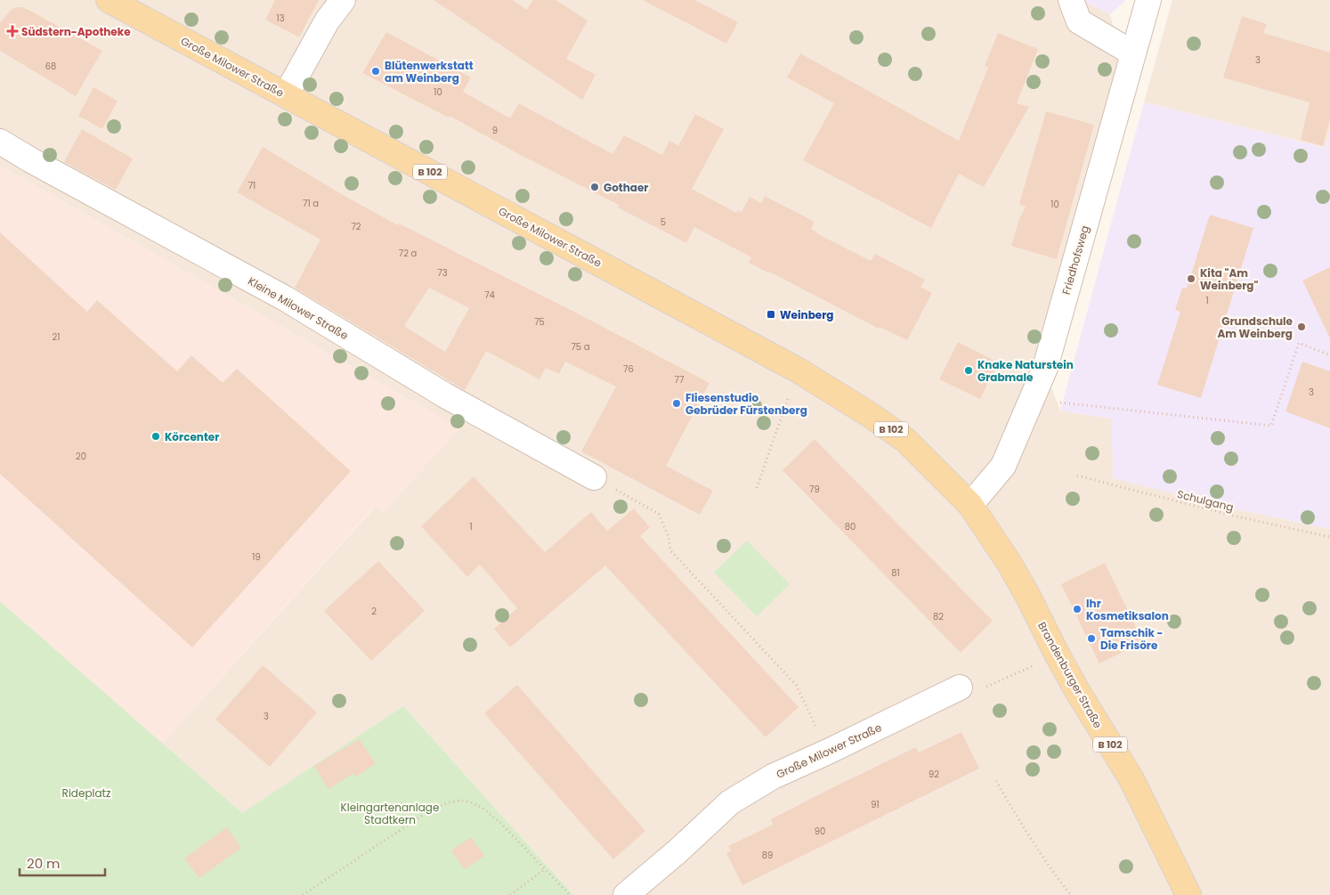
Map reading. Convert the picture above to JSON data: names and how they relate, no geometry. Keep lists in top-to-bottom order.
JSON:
{
  "streets": {
    "main road": ["Große Milower Straße", "B 102", "Brandenburger Straße"],
    "street": ["Friedhofsweg", "Kleine Milower Straße"],
    "path": ["Schulgang"]
  },
  "crossings": [
    ["Große Milower Straße", "Friedhofsweg"],
    ["Große Milower Straße", "Brandenburger Straße"],
    ["Friedhofsweg", "Brandenburger Straße"]
  ],
  "parks": ["Rideplatz", "Kleingartenanlage Stadtkern"],
  "places": {
    "health": ["Südstern-Apotheke"],
    "other": [
      "Blütenwerkstatt am Weinberg",
      "Gothaer",
      "Kita \"Am Weinberg\"",
      "Grundschule Am Weinberg",
      "Knake Naturstein Grabmale",
      "Fliesenstudio Gebrüder Fürstenberg",
      "Körcenter",
      "Ihr Kosmetiksalon",
      "Tamschik - Die Frisöre"
    ],
    "transit": ["Weinberg"]
  },
  "house_numbers": [
    "13",
    "3",
    "68",
    "10",
    "9",
    "71",
    "71 a",
    "10",
    "5",
    "72",
    "72 a",
    "73",
    "74",
    "1",
    "75",
    "21",
    "75 a",
    "76",
    "77",
    "3",
    "20",
    "79",
    "1",
    "80",
    "19",
    "81",
    "2",
    "82",
    "3",
    "92",
    "91",
    "90",
    "89"
  ],
  "scale_bar": "20 m"
}
